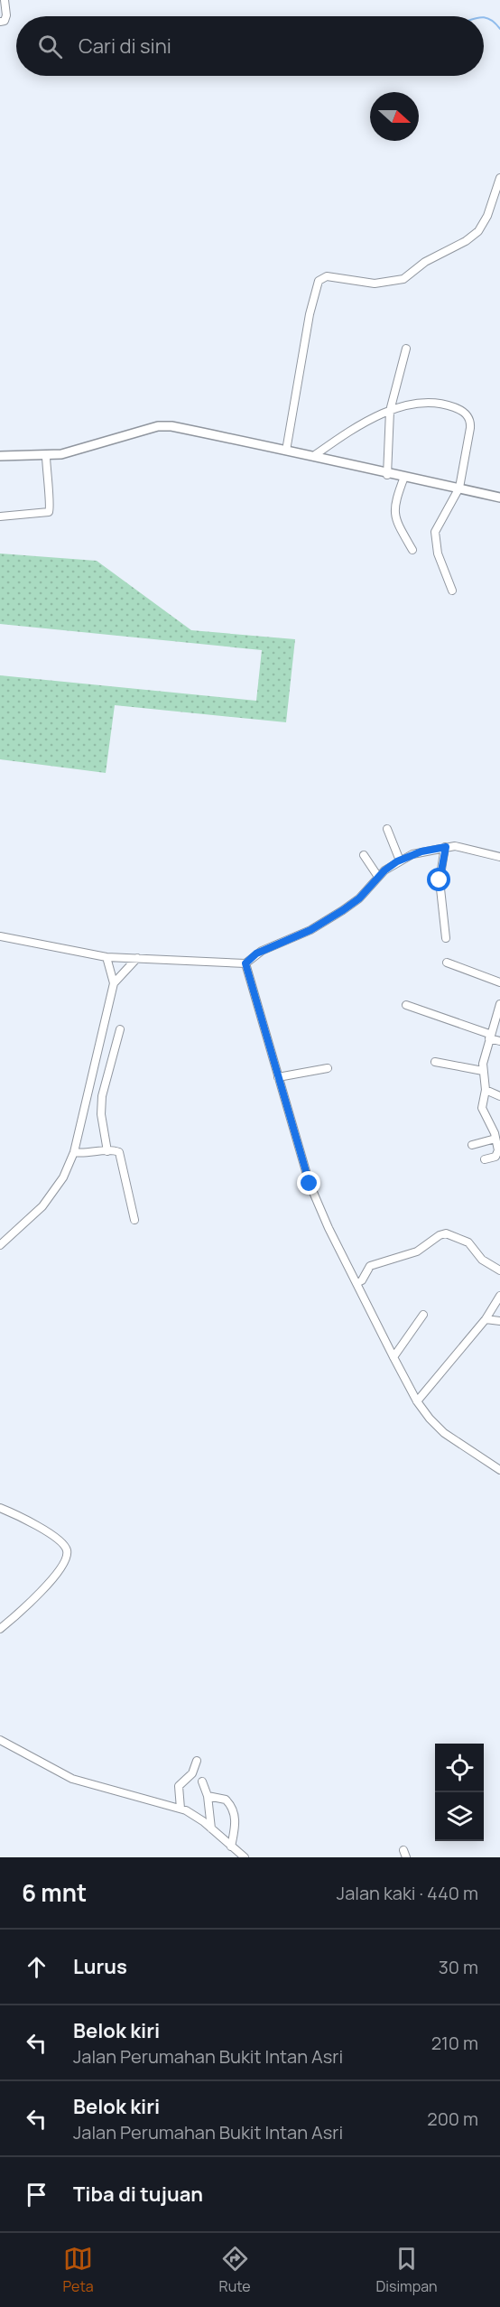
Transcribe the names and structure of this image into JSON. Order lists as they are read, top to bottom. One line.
{"north":"right","page":{"search":"Cari di sini","heading":["6 mnt","Jalan kaki · 440 m"],"list":[["Lurus","30 m"],["Belok kiri","Jalan Perumahan Bukit Intan Asri","210 m"],["Belok kiri","Jalan Perumahan Bukit Intan Asri","200 m"],"Tiba di tujuan"],"nav":["Peta","Rute","Disimpan"]}}
